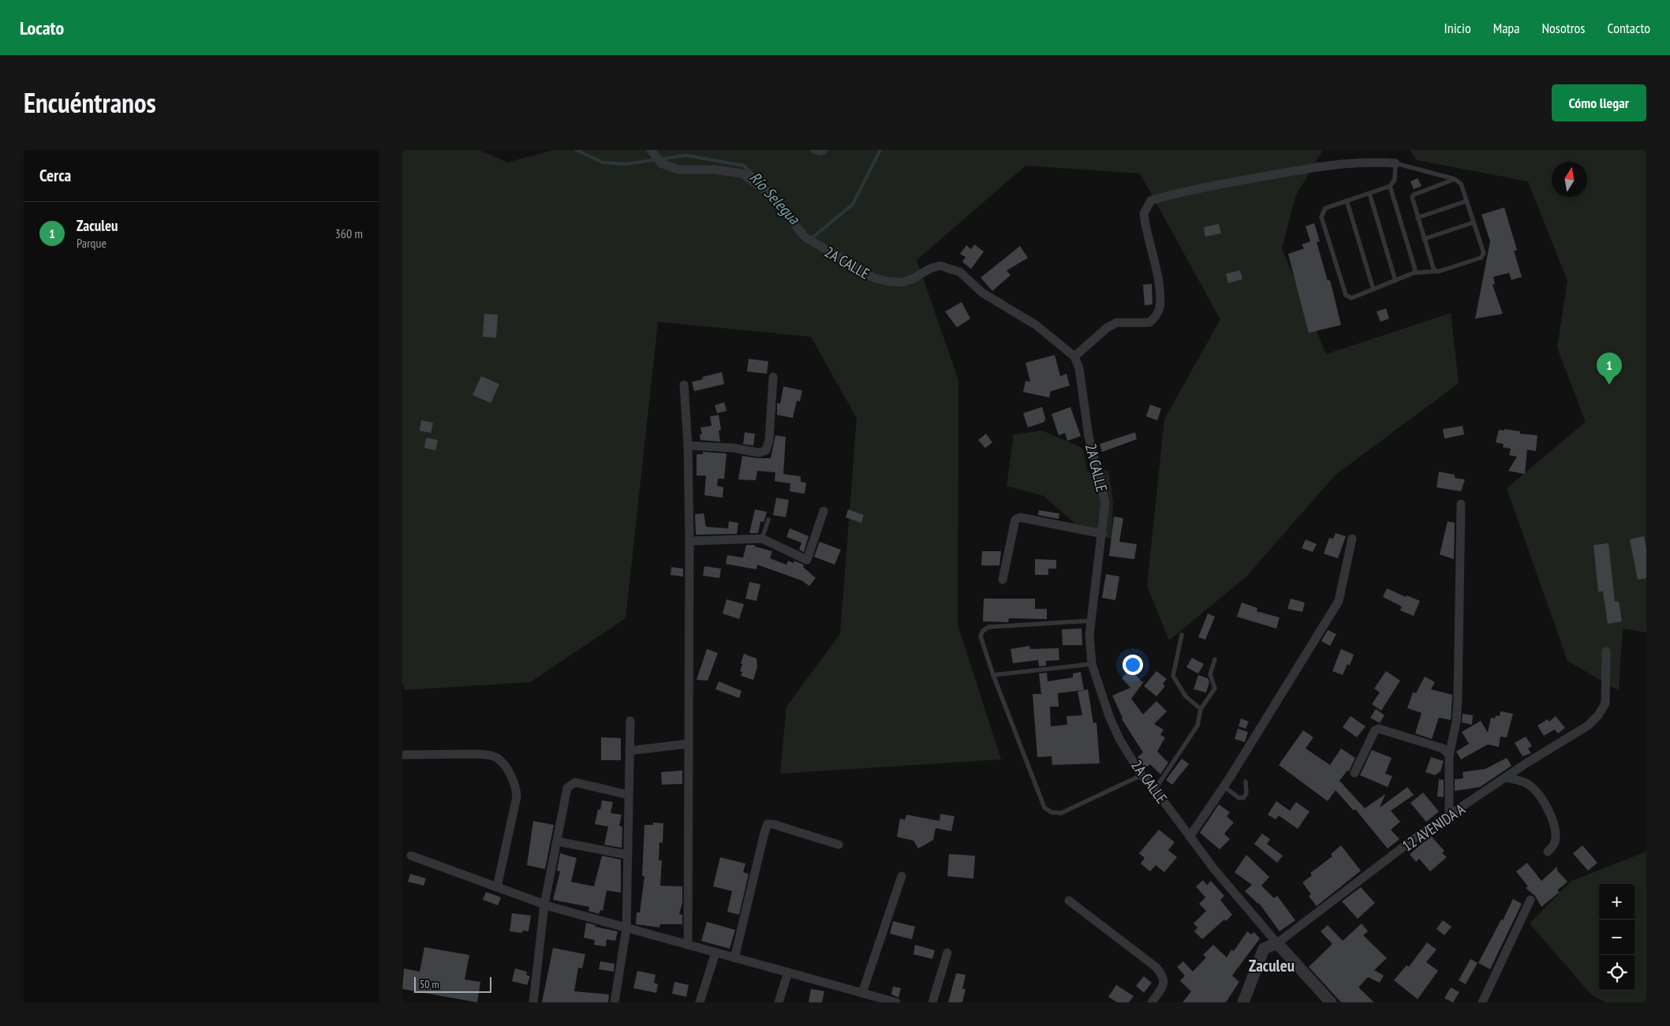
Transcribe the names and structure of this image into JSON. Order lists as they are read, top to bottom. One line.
{"streets":{"street":["2A CALLE","12 AVENIDA A"]},"crossings":[["2A CALLE","12 AVENIDA A"]],"districts":["Zaculeu"],"water":["Río Selegua"],"scale_bar":"50 m","north":"top","page":{"header":"Locato","nav":["Inicio","Mapa","Nosotros","Contacto"],"title":"Encuéntranos","buttons":"Cómo llegar","heading":"Cerca","list":[{"mark":"1","name":"Zaculeu","note":"Parque","value":"360 m"}],"pins":"1","map_buttons":["+","−"],"scale":"50 m"}}
